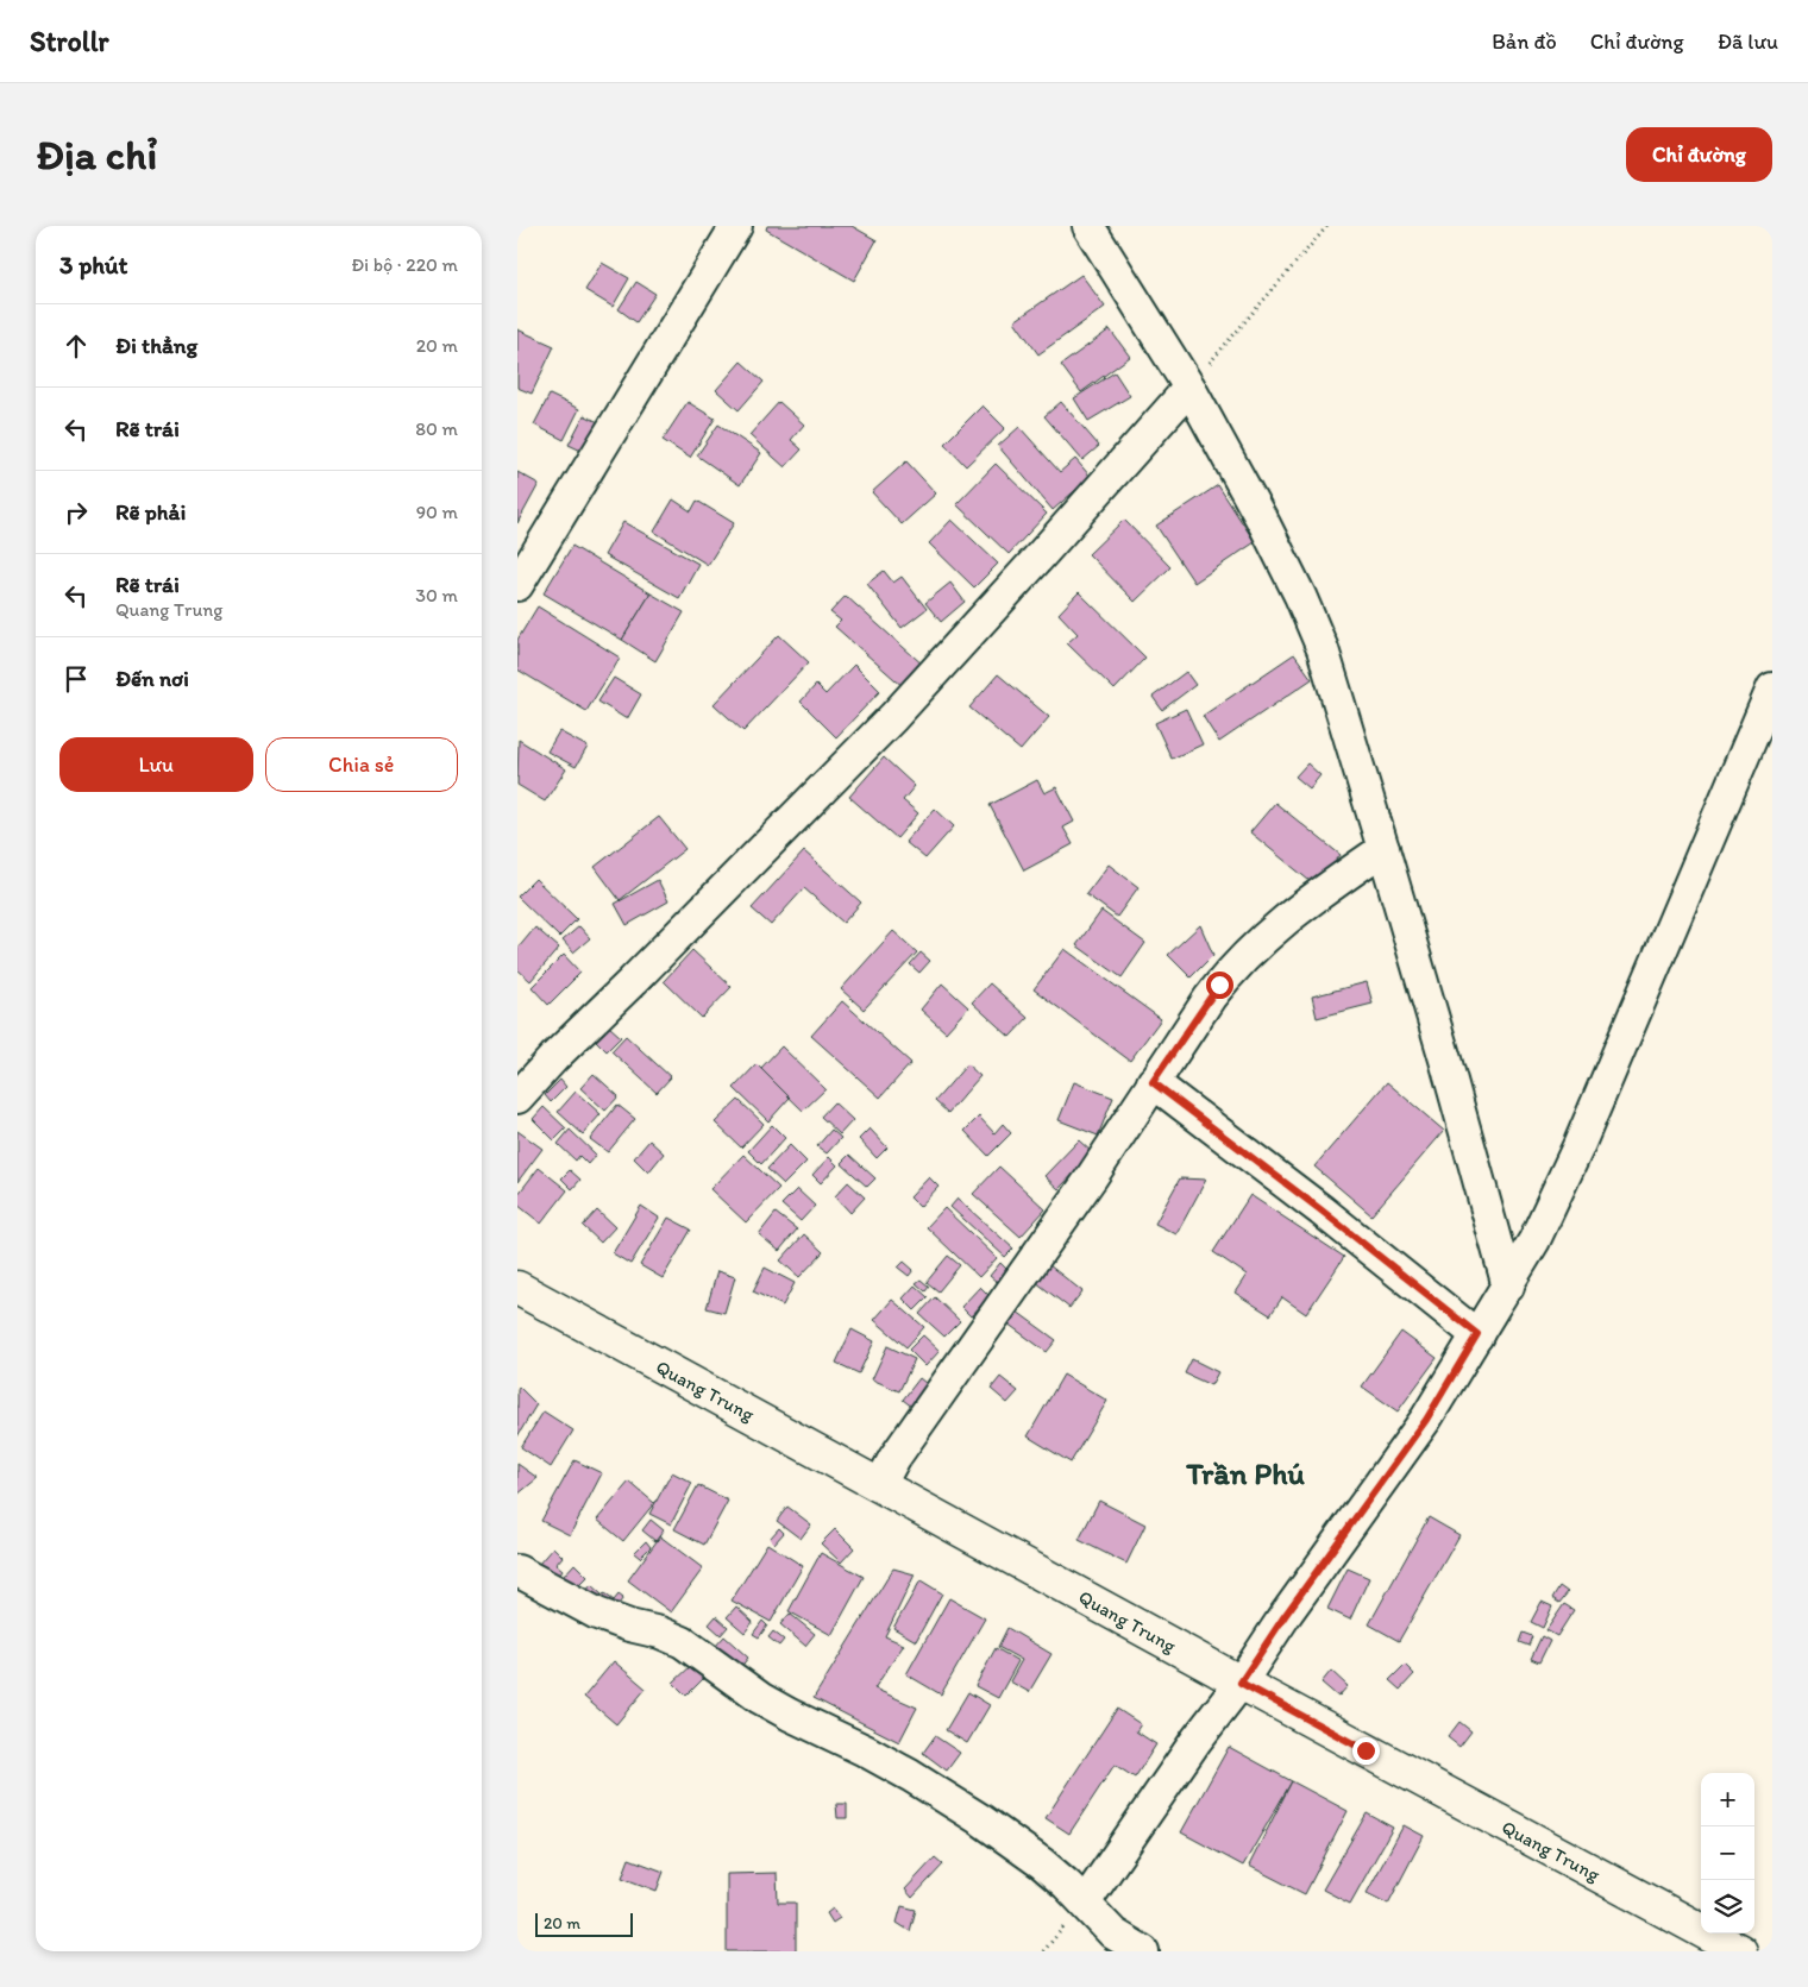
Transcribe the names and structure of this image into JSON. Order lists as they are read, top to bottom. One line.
{"streets":{"main road":["Quang Trung"]},"districts":["Trần Phú"],"scale_bar":"20 m","page":{"header":"Strollr","nav":["Bản đồ","Chỉ đường","Đã lưu"],"buttons":["Chỉ đường",["Lưu","Chia sẻ"]],"title":"Địa chỉ","heading":["3 phút","Đi bộ · 220 m"],"list":[["Đi thẳng","20 m"],["Rẽ trái","80 m"],["Rẽ phải","90 m"],["Rẽ trái","Quang Trung","30 m"],"Đến nơi"],"map_buttons":["+","−"],"scale":"20 m"}}
